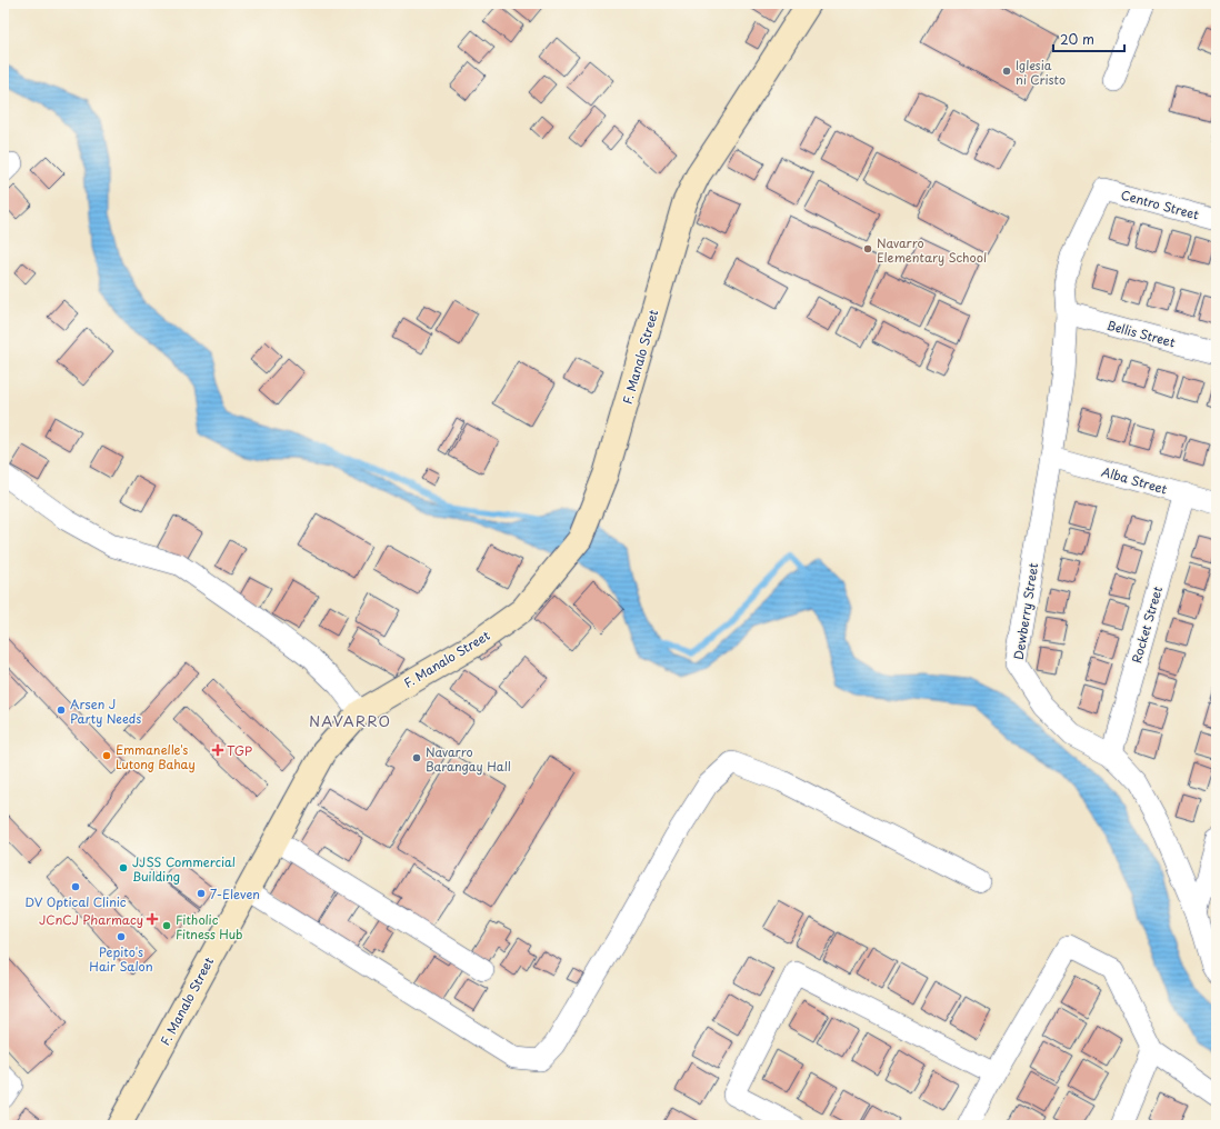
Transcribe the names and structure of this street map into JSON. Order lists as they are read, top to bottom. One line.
{"streets":{"street":["Centro Street","Bellis Street","F. Manalo Street","Alba Street","Dewberry Street","Rocket Street"]},"crossings":[["Centro Street","Dewberry Street"],["Bellis Street","Dewberry Street"],["Alba Street","Dewberry Street"],["Alba Street","Rocket Street"],["Dewberry Street","Rocket Street"]],"districts":["NAVARRO"],"places":{"other":["Iglesia ni Cristo","Navarro Elementary School","Arsen J Party Needs","Emmanelle's Lutong Bahay","Navarro Barangay Hall","JJSS Commercial Building","DV Optical Clinic","7-Eleven","Fitholic Fitness Hub","Pepito's Hair Salon"],"health":["TGP","JCnCJ Pharmacy"]},"scale_bar":"20 m"}
